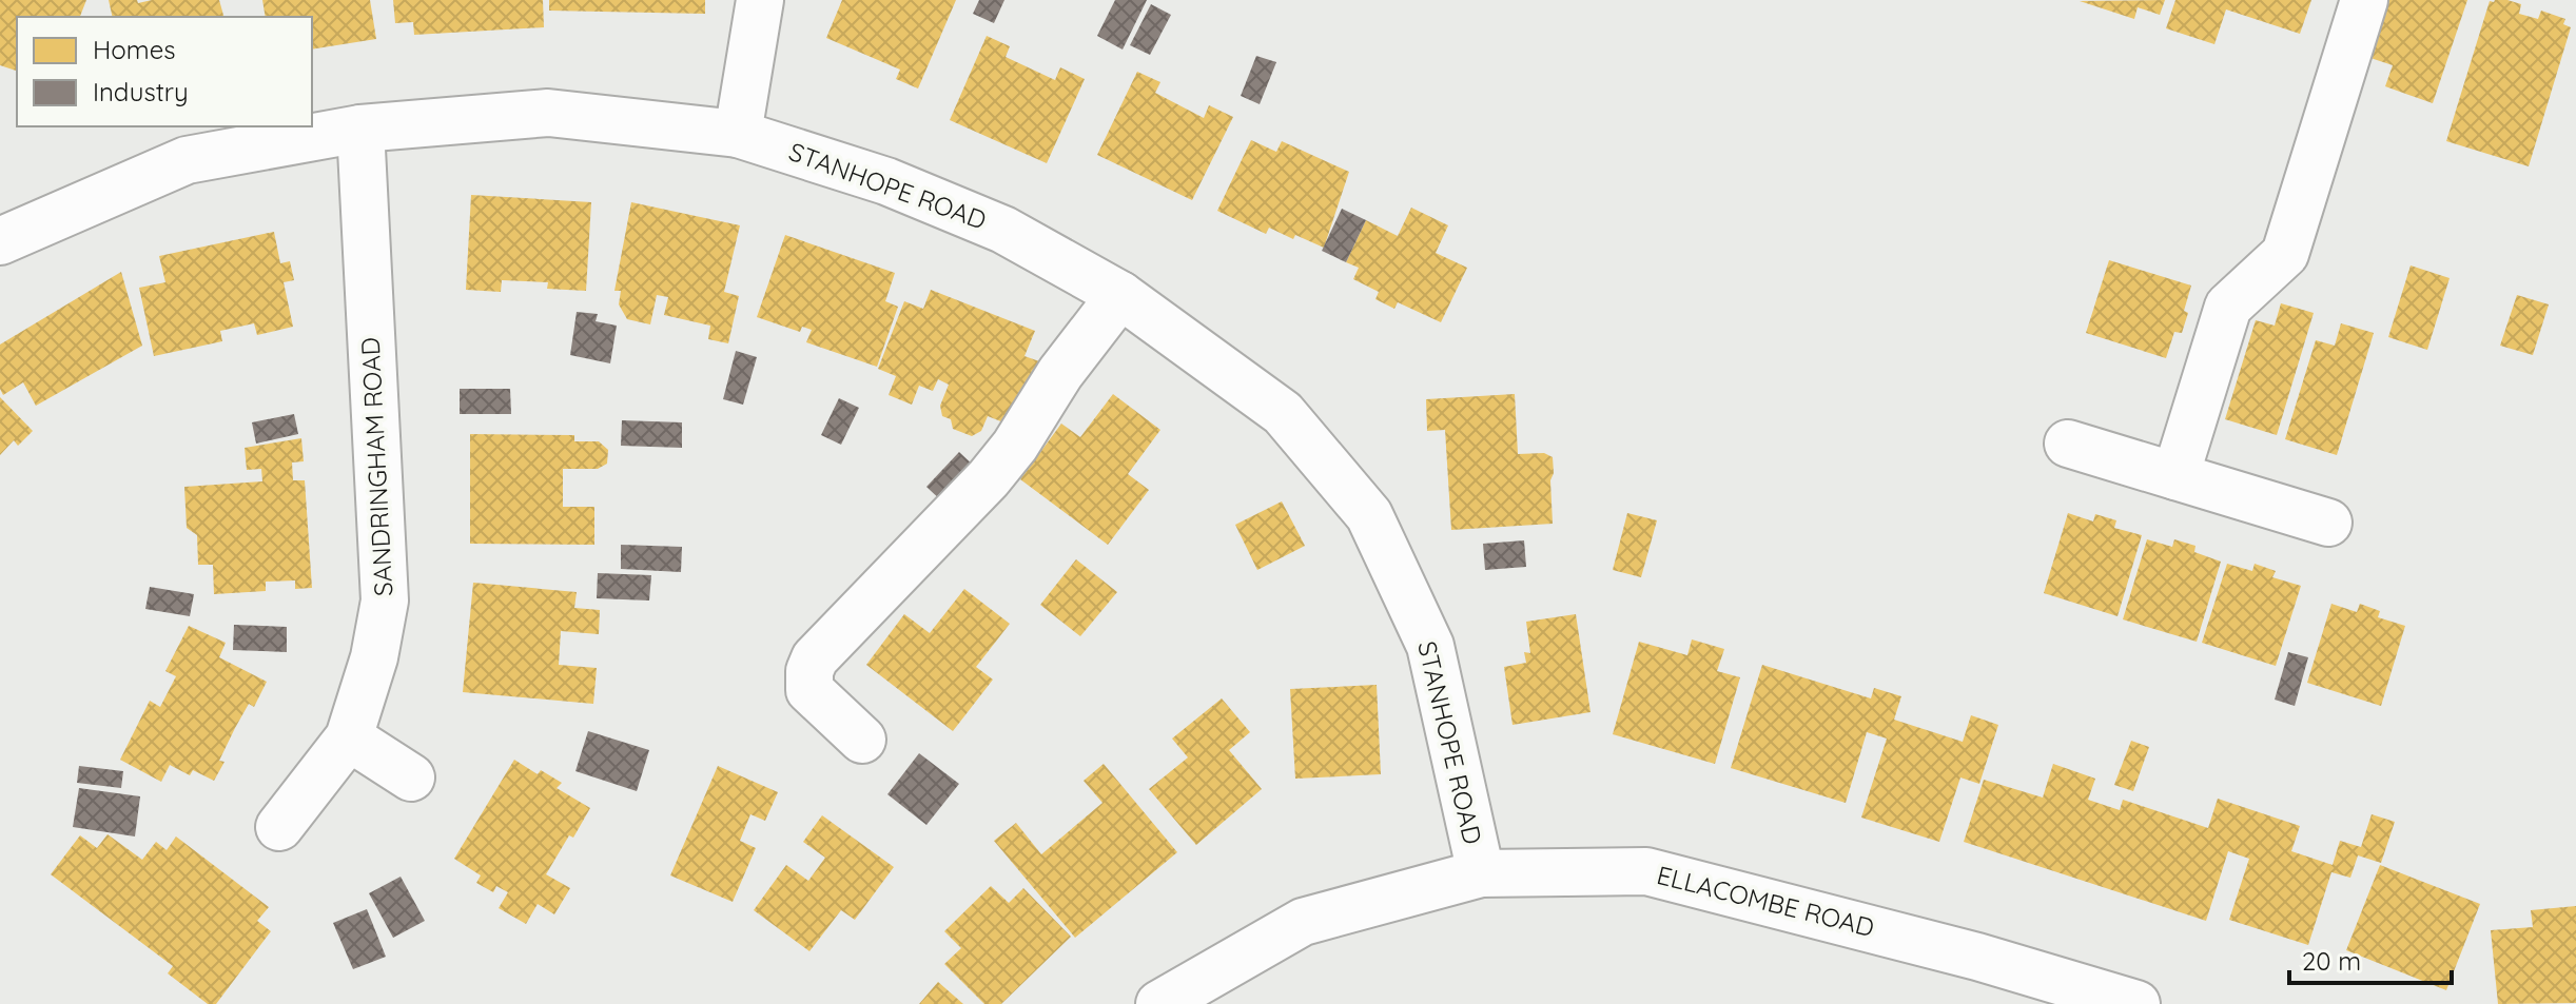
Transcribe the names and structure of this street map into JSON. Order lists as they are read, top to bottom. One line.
{"streets":{"street":["STANHOPE ROAD","SANDRINGHAM ROAD","ELLACOMBE ROAD"]},"crossings":[["STANHOPE ROAD","SANDRINGHAM ROAD"],["STANHOPE ROAD","ELLACOMBE ROAD"]],"legend":["Homes","Industry"],"scale_bar":"20 m"}
